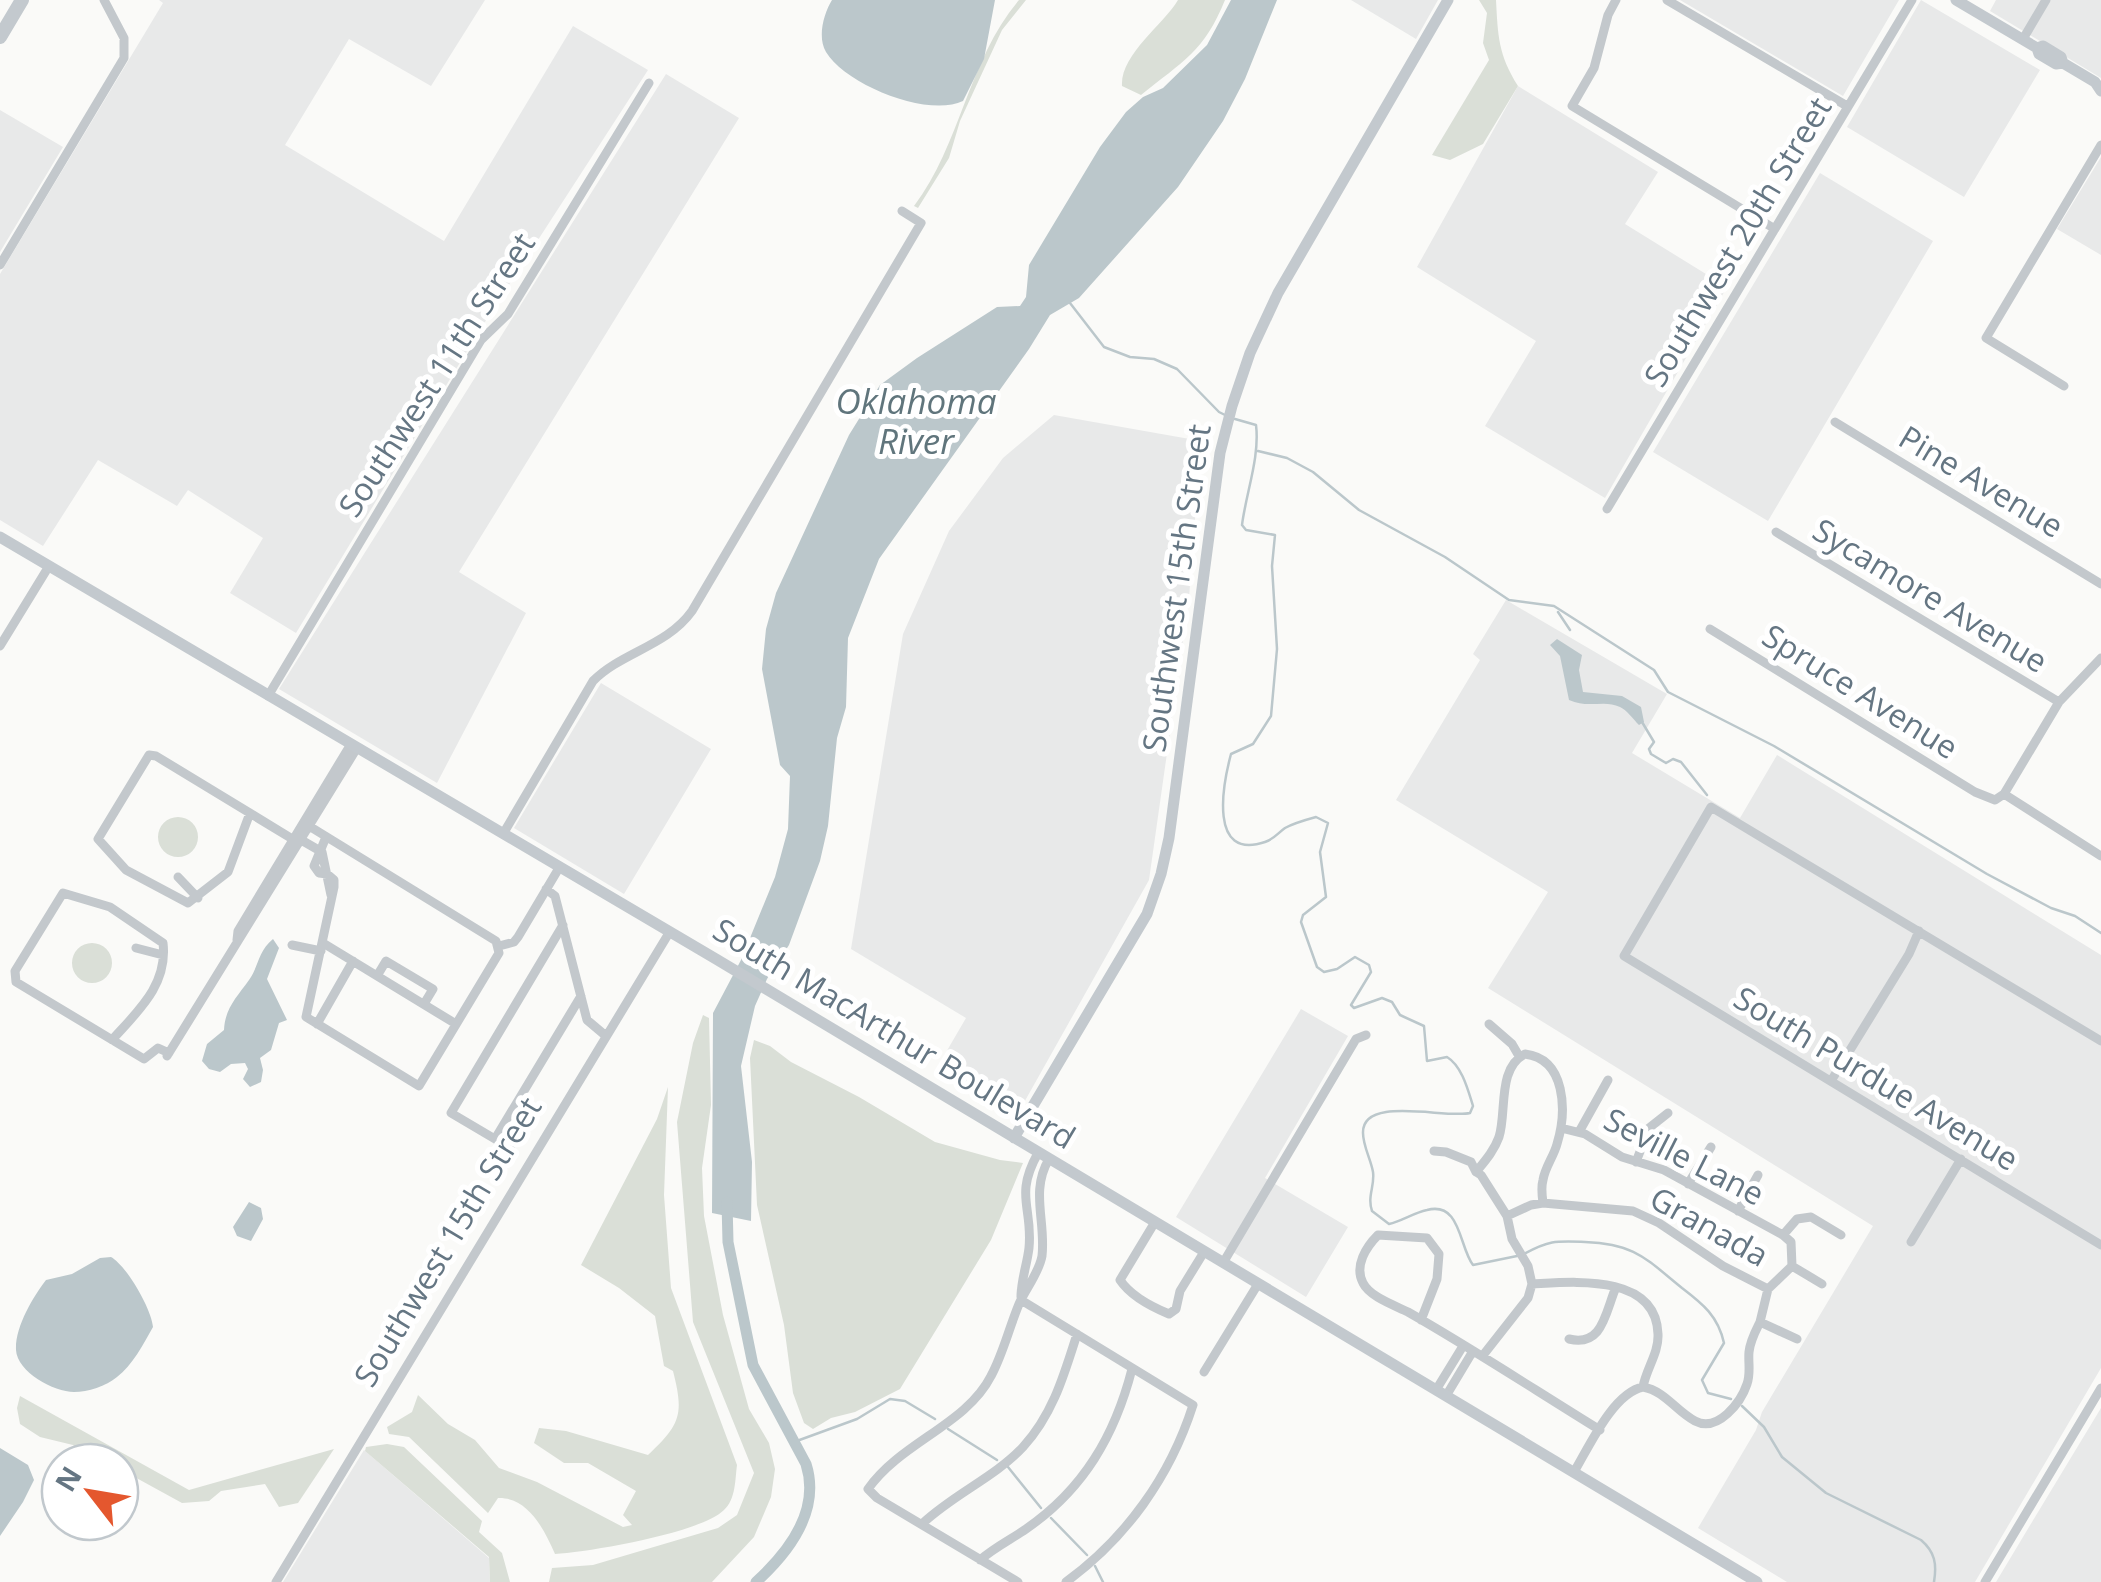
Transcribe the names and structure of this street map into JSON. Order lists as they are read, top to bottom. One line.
{"streets":{"main road":["Southwest 15th Street","South MacArthur Boulevard"],"street":["Southwest 20th Street","Southwest 11th Street","Pine Avenue","Sycamore Avenue","Spruce Avenue","South Purdue Avenue","Seville Lane","Granada"]},"crossings":[["Southwest 11th Street","South MacArthur Boulevard"],["Southwest 15th Street","South MacArthur Boulevard"],["Seville Lane","Granada"]],"water":["Oklahoma River"],"north":"top left"}
